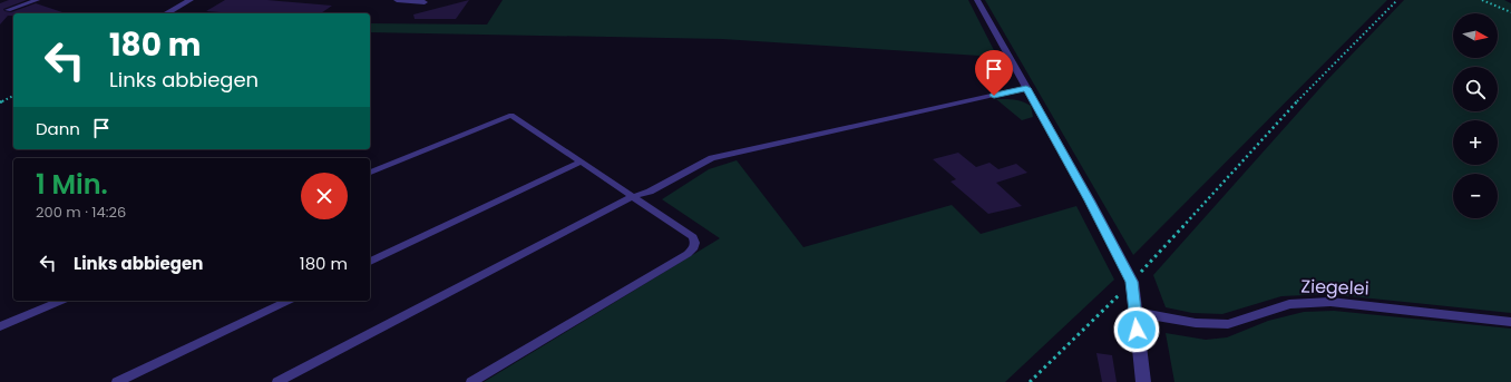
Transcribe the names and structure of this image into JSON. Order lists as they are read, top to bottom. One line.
{"streets":{"street":["Ziegelei"]},"north":"right","page":{"map_buttons":["+","−"],"turn":["180 m","Links abbiegen"],"then":"Dann","heading":["1 Min.","200 m · 14:26"],"list":[{"name":"Links abbiegen","value":"180 m"}]}}
